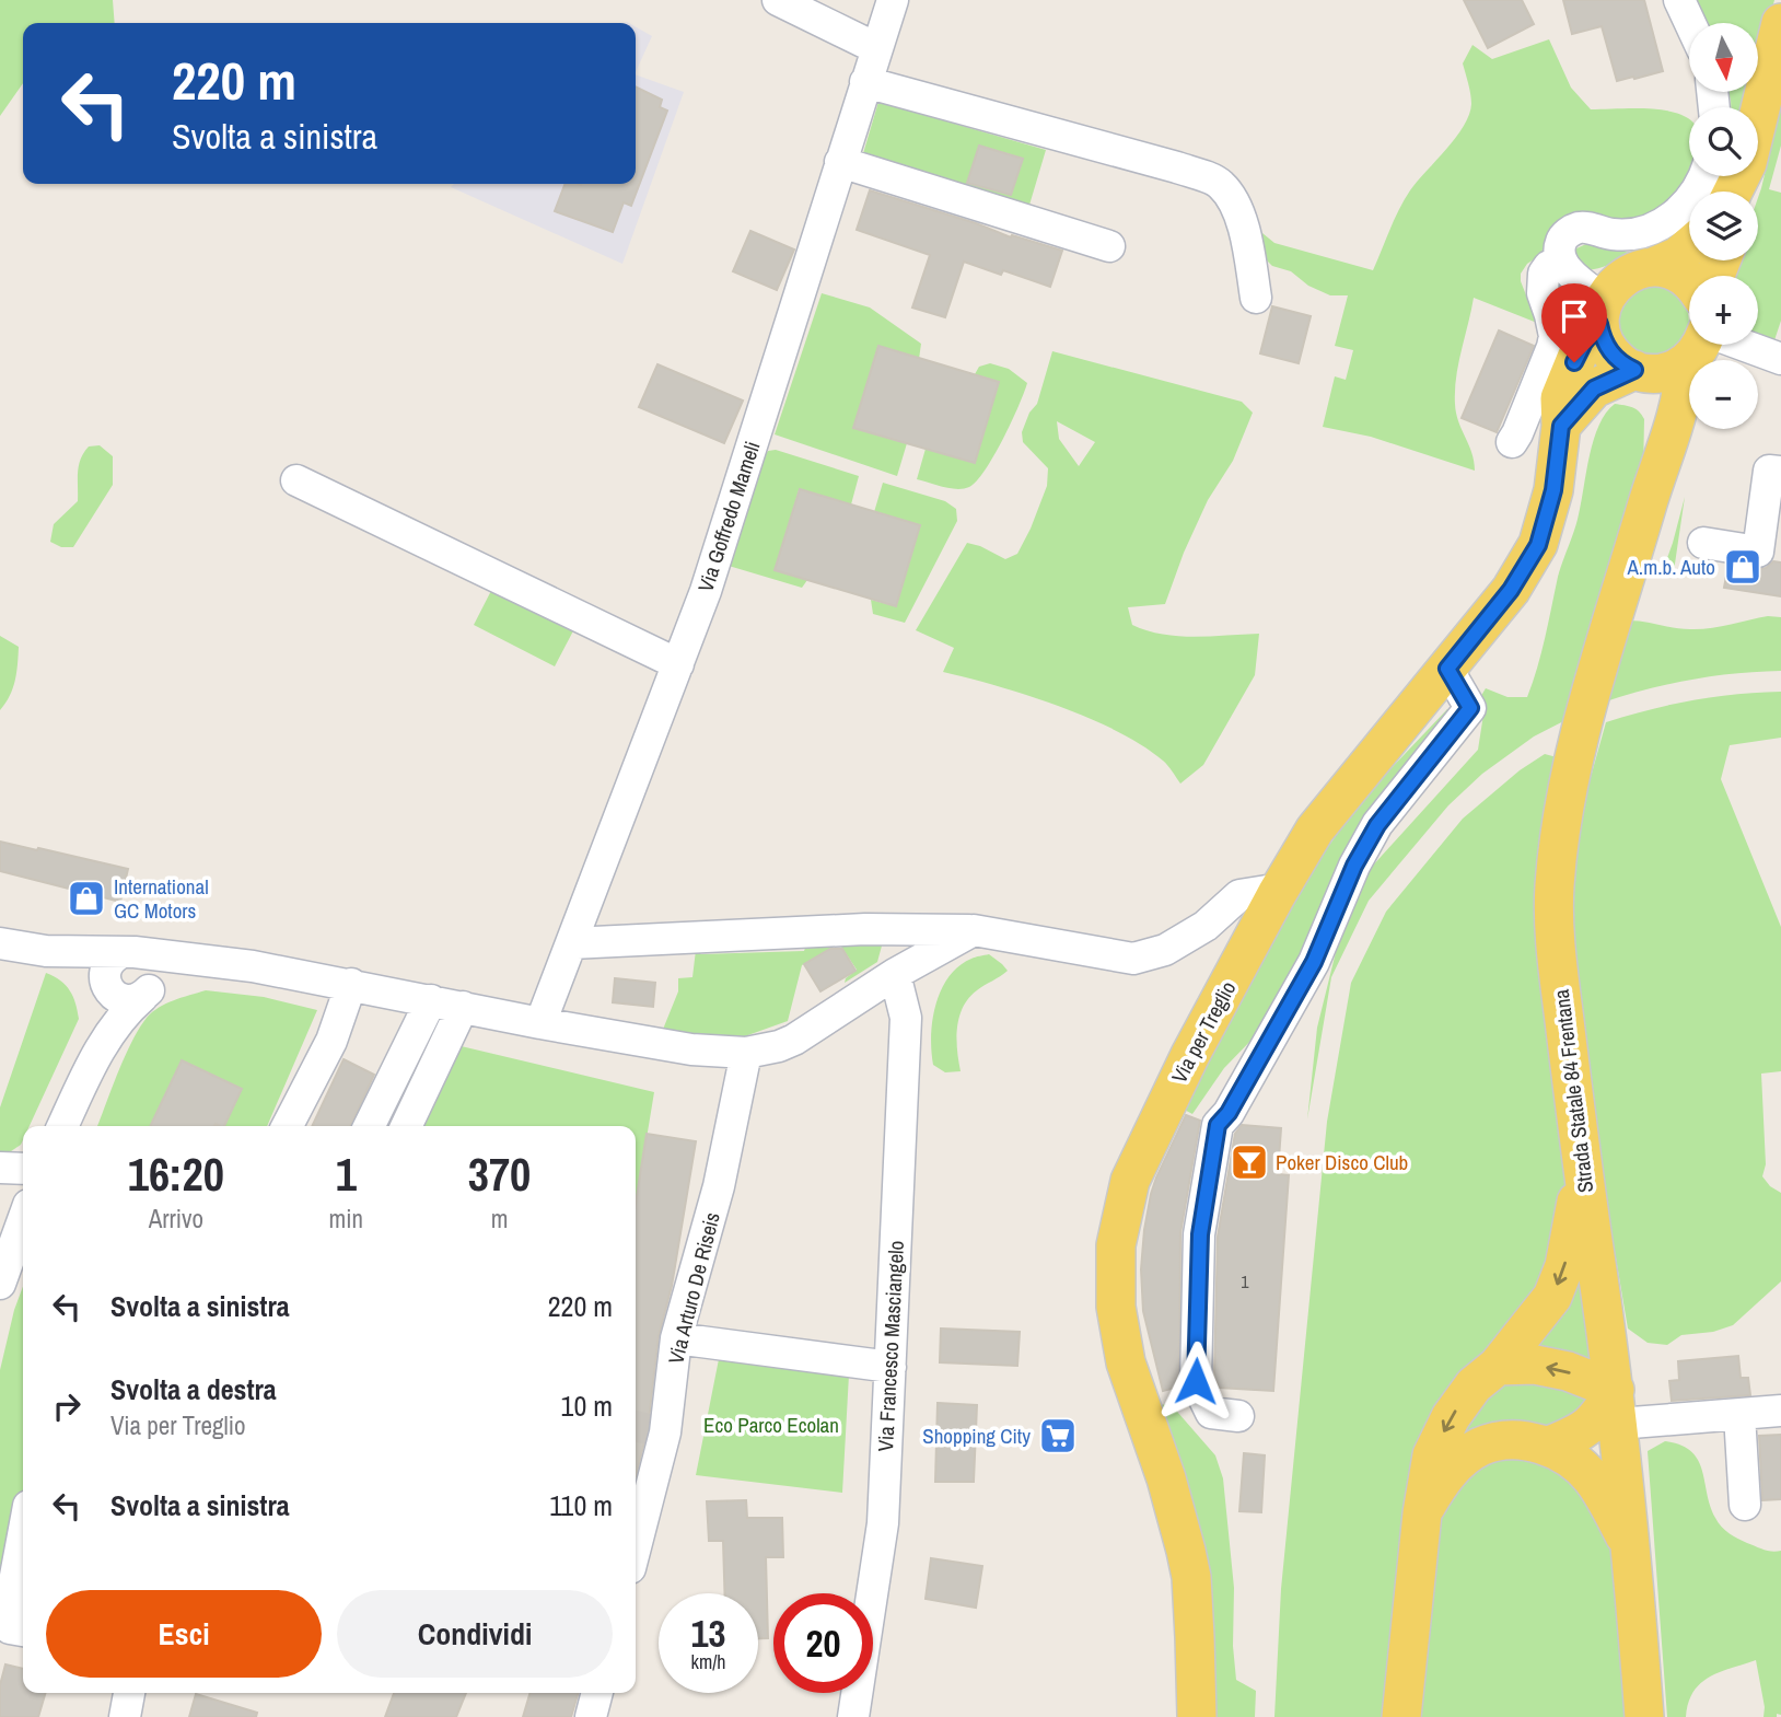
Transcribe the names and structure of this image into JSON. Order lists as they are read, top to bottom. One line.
{"streets":{"main road":["Via per Treglio","Strada Statale 84 Frentana"],"street":["Via Goffredo Mameli","Via Arturo De Riseis","Via Francesco Masciangelo"]},"parks":["Eco Parco Ecolan"],"places":{"shop":["A.m.b. Auto","International GC Motors"],"bar":["Poker Disco Club"],"supermarket":["Shopping City"]},"house_numbers":["1"],"north":"bottom","page":{"map_buttons":["+","−"],"turn":["220 m","Svolta a sinistra"],"eta":["16:20","Arrivo","1","min","370","m"],"list":[{"name":"Svolta a sinistra","value":"220 m"},{"name":"Svolta a destra","note":"Via per Treglio","value":"10 m"},{"name":"Svolta a sinistra","value":"110 m"}],"buttons":["Esci","Condividi"],"speed":"13 km/h","limit":"20"}}
